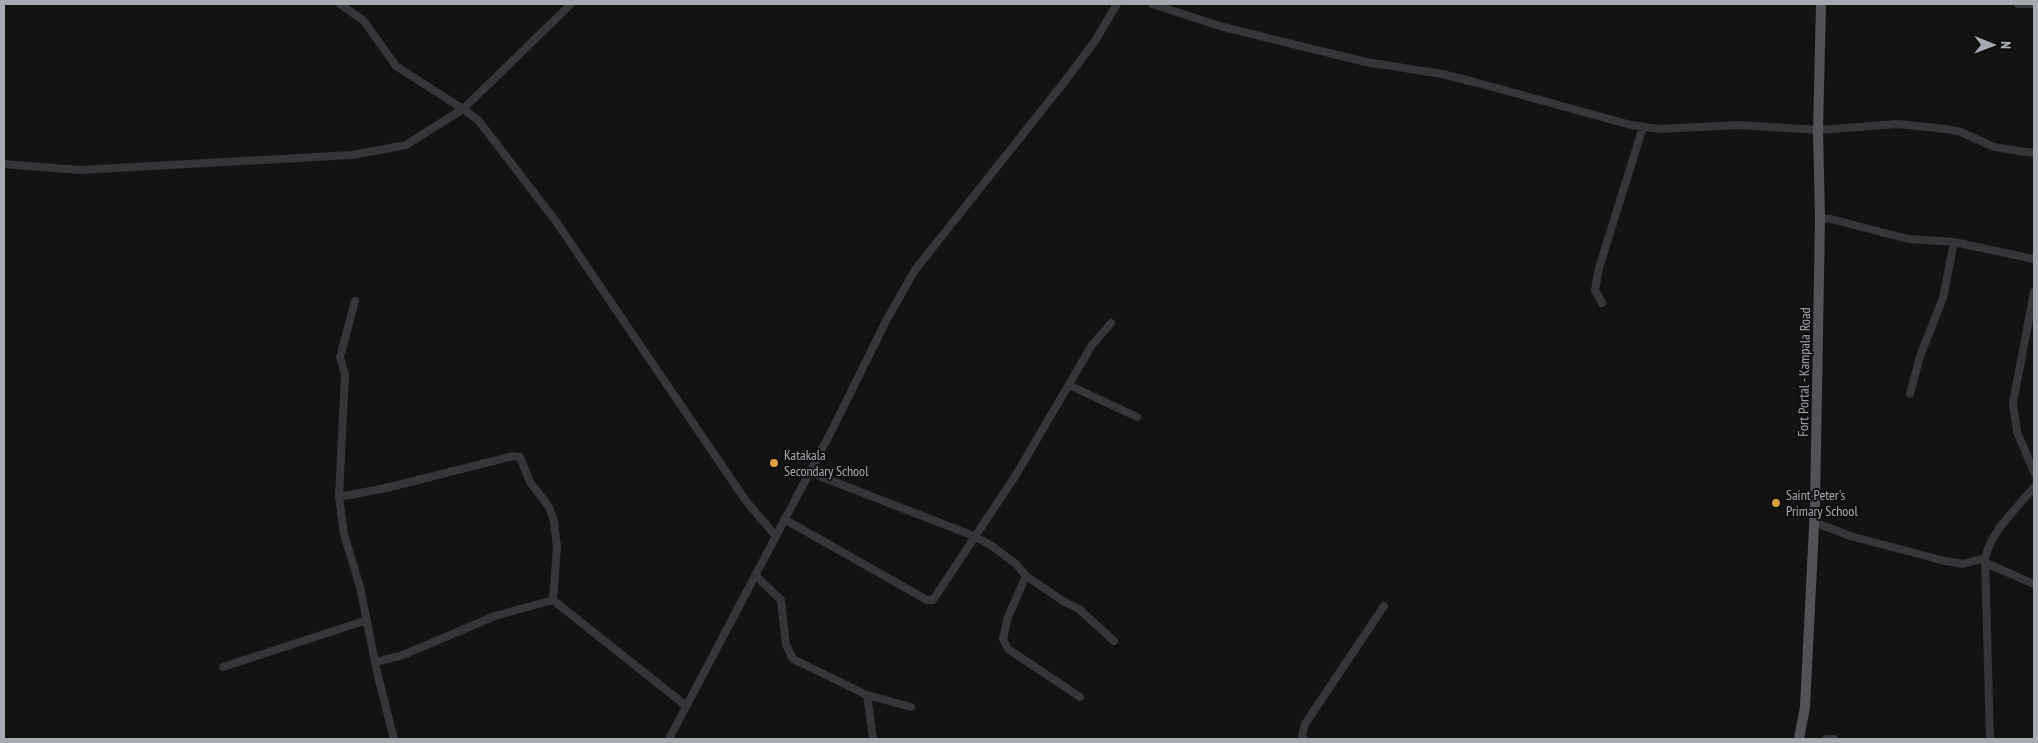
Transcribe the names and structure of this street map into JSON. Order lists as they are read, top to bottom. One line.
{"streets":{"main road":["Fort Portal - Kampala Road"]},"places":["Katakala Secondary School","Saint Peter's Primary School"],"north":"right"}
